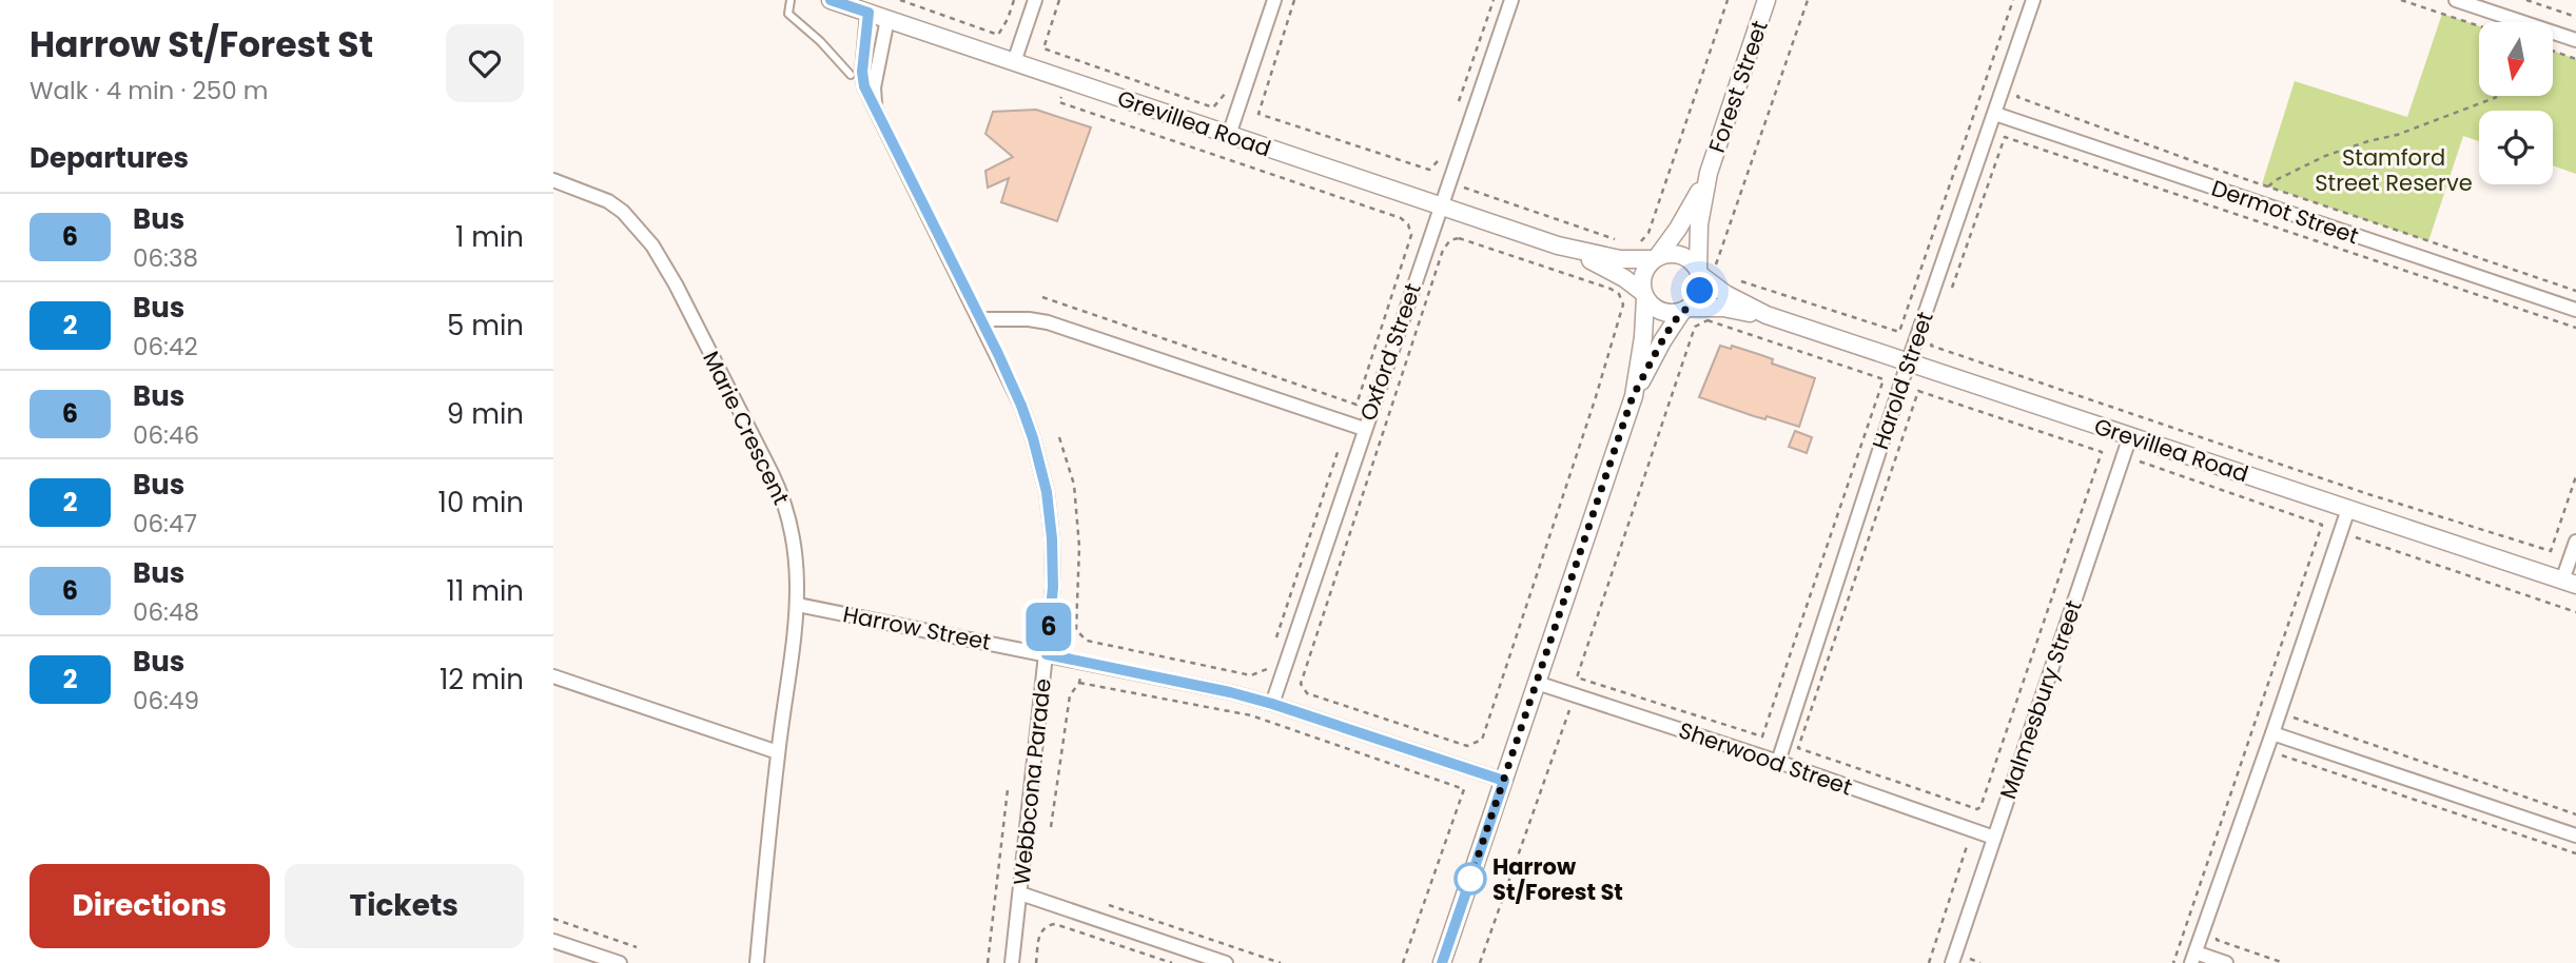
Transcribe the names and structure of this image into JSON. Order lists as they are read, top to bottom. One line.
{"streets":{"street":["Forest Street","Grevillea Road","Dermot Street","Oxford Street","Harold Street","Marie Crescent","Harrow Street","Malmesbury Street","Sherwood Street","Webbcona Parade"]},"crossings":[["Forest Street","Grevillea Road"],["Grevillea Road","Oxford Street"],["Grevillea Road","Harold Street"],["Grevillea Road","Malmesbury Street"],["Grevillea Road","Webbcona Parade"],["Dermot Street","Harold Street"],["Oxford Street","Harrow Street"],["Harold Street","Sherwood Street"],["Marie Crescent","Harrow Street"],["Harrow Street","Webbcona Parade"],["Malmesbury Street","Sherwood Street"]],"parks":["Stamford Street Reserve"],"places":["Harrow St/Forest St"],"lines":["bus line 6"],"north":"bottom","page":{"heading":[["Harrow St/Forest St","Walk · 4 min · 250 m"],"Departures"],"on_map":"6","list":[{"mark":"6","name":"Bus","note":"06:38","value":"1 min"},{"mark":"2","name":"Bus","note":"06:42","value":"5 min"},{"mark":"6","name":"Bus","note":"06:46","value":"9 min"},{"mark":"2","name":"Bus","note":"06:47","value":"10 min"},{"mark":"6","name":"Bus","note":"06:48","value":"11 min"},{"mark":"2","name":"Bus","note":"06:49","value":"12 min"}],"buttons":["Directions","Tickets"]}}
